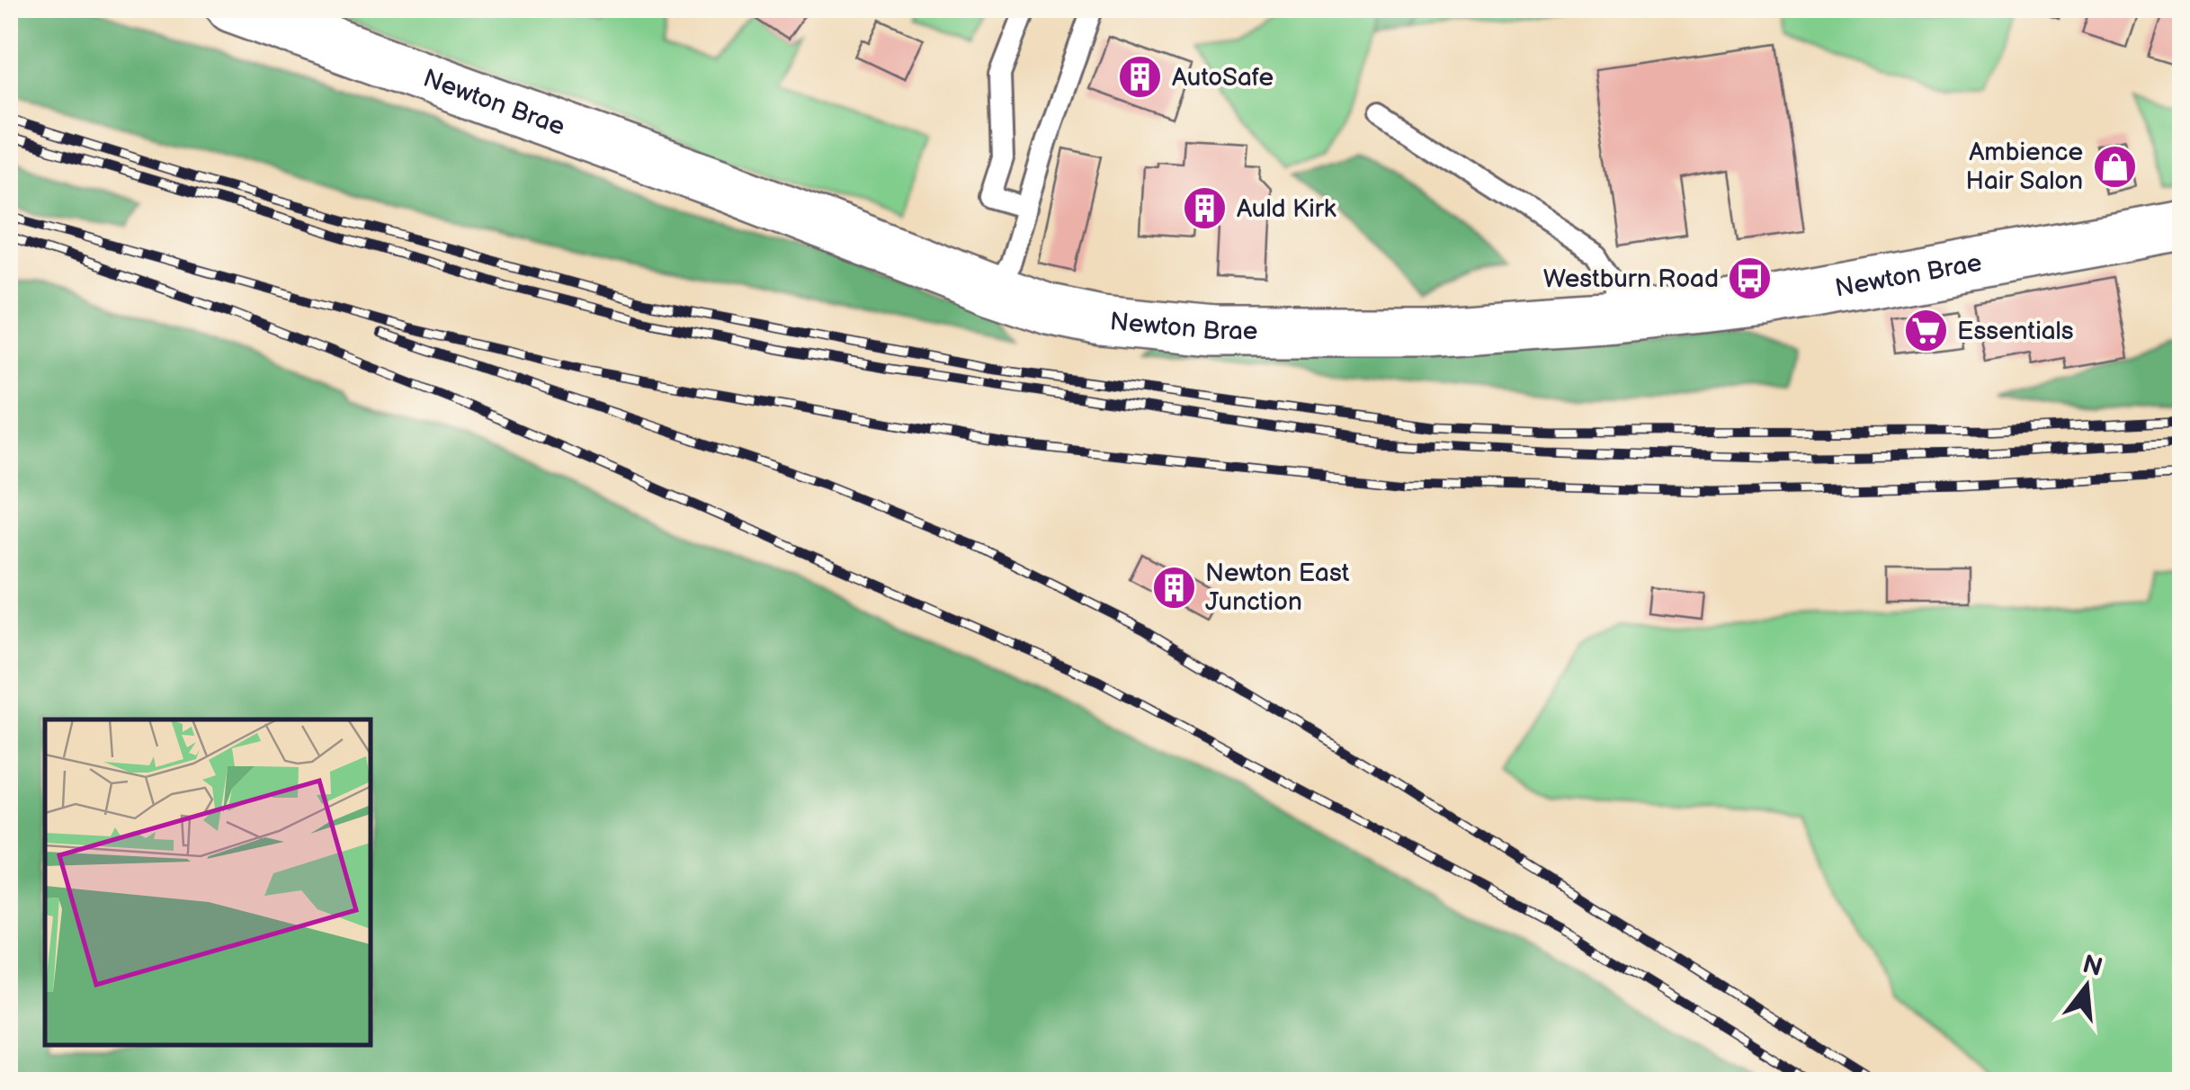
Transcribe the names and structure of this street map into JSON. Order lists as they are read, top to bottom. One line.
{"streets":{"street":["Newton Brae"]},"places":{"building":["AutoSafe","Auld Kirk","Newton East Junction"],"shop":["Ambience Hair Salon"],"bus stop":["Westburn Road"],"supermarket":["Essentials"]},"north":"top"}
